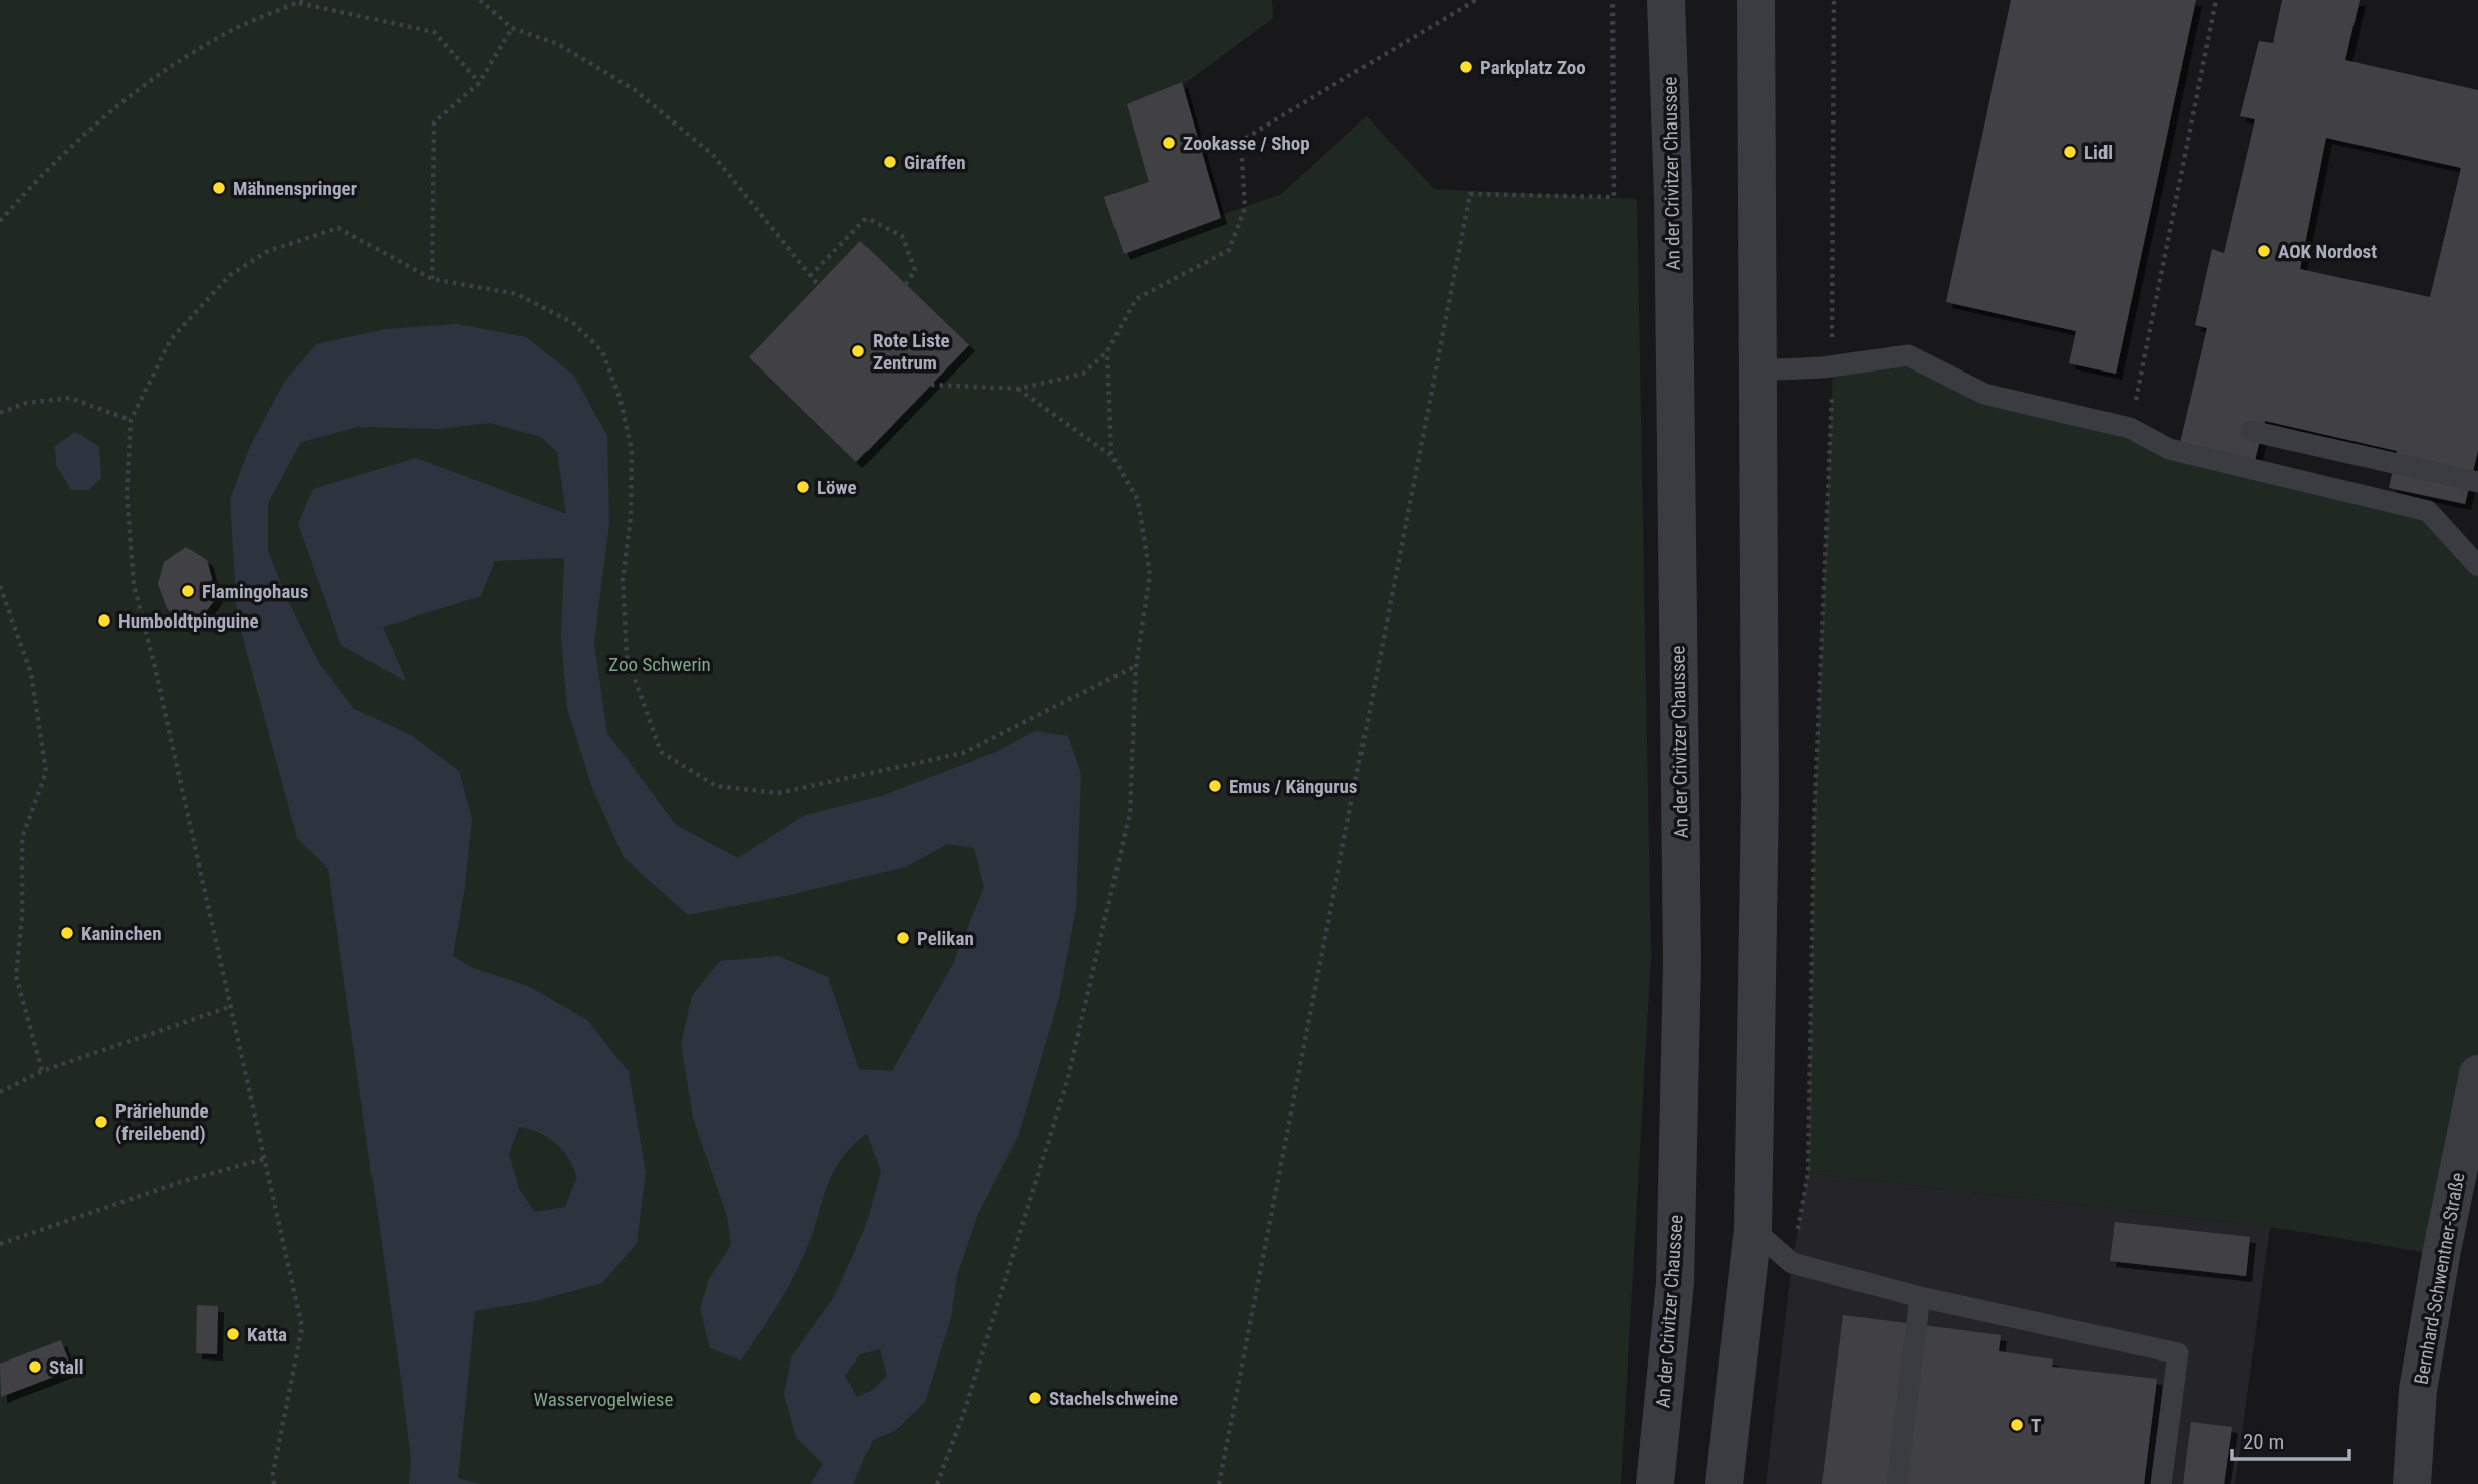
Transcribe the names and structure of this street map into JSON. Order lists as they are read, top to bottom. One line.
{"streets":{"street":["An der Crivitzer Chaussee","Bernhard-Schwentner-Straße"]},"parks":["Zoo Schwerin","Wasservogelwiese"],"places":["Parkplatz Zoo","Zookasse / Shop","Lidl","Giraffen","Mähnenspringer","AOK Nordost","Rote Liste Zentrum","Löwe","Flamingohaus","Humboldtpinguine","Emus / Kängurus","Kaninchen","Pelikan","Präriehunde (freilebend)","Katta","Stall","Stachelschweine","T"],"scale_bar":"20 m"}
